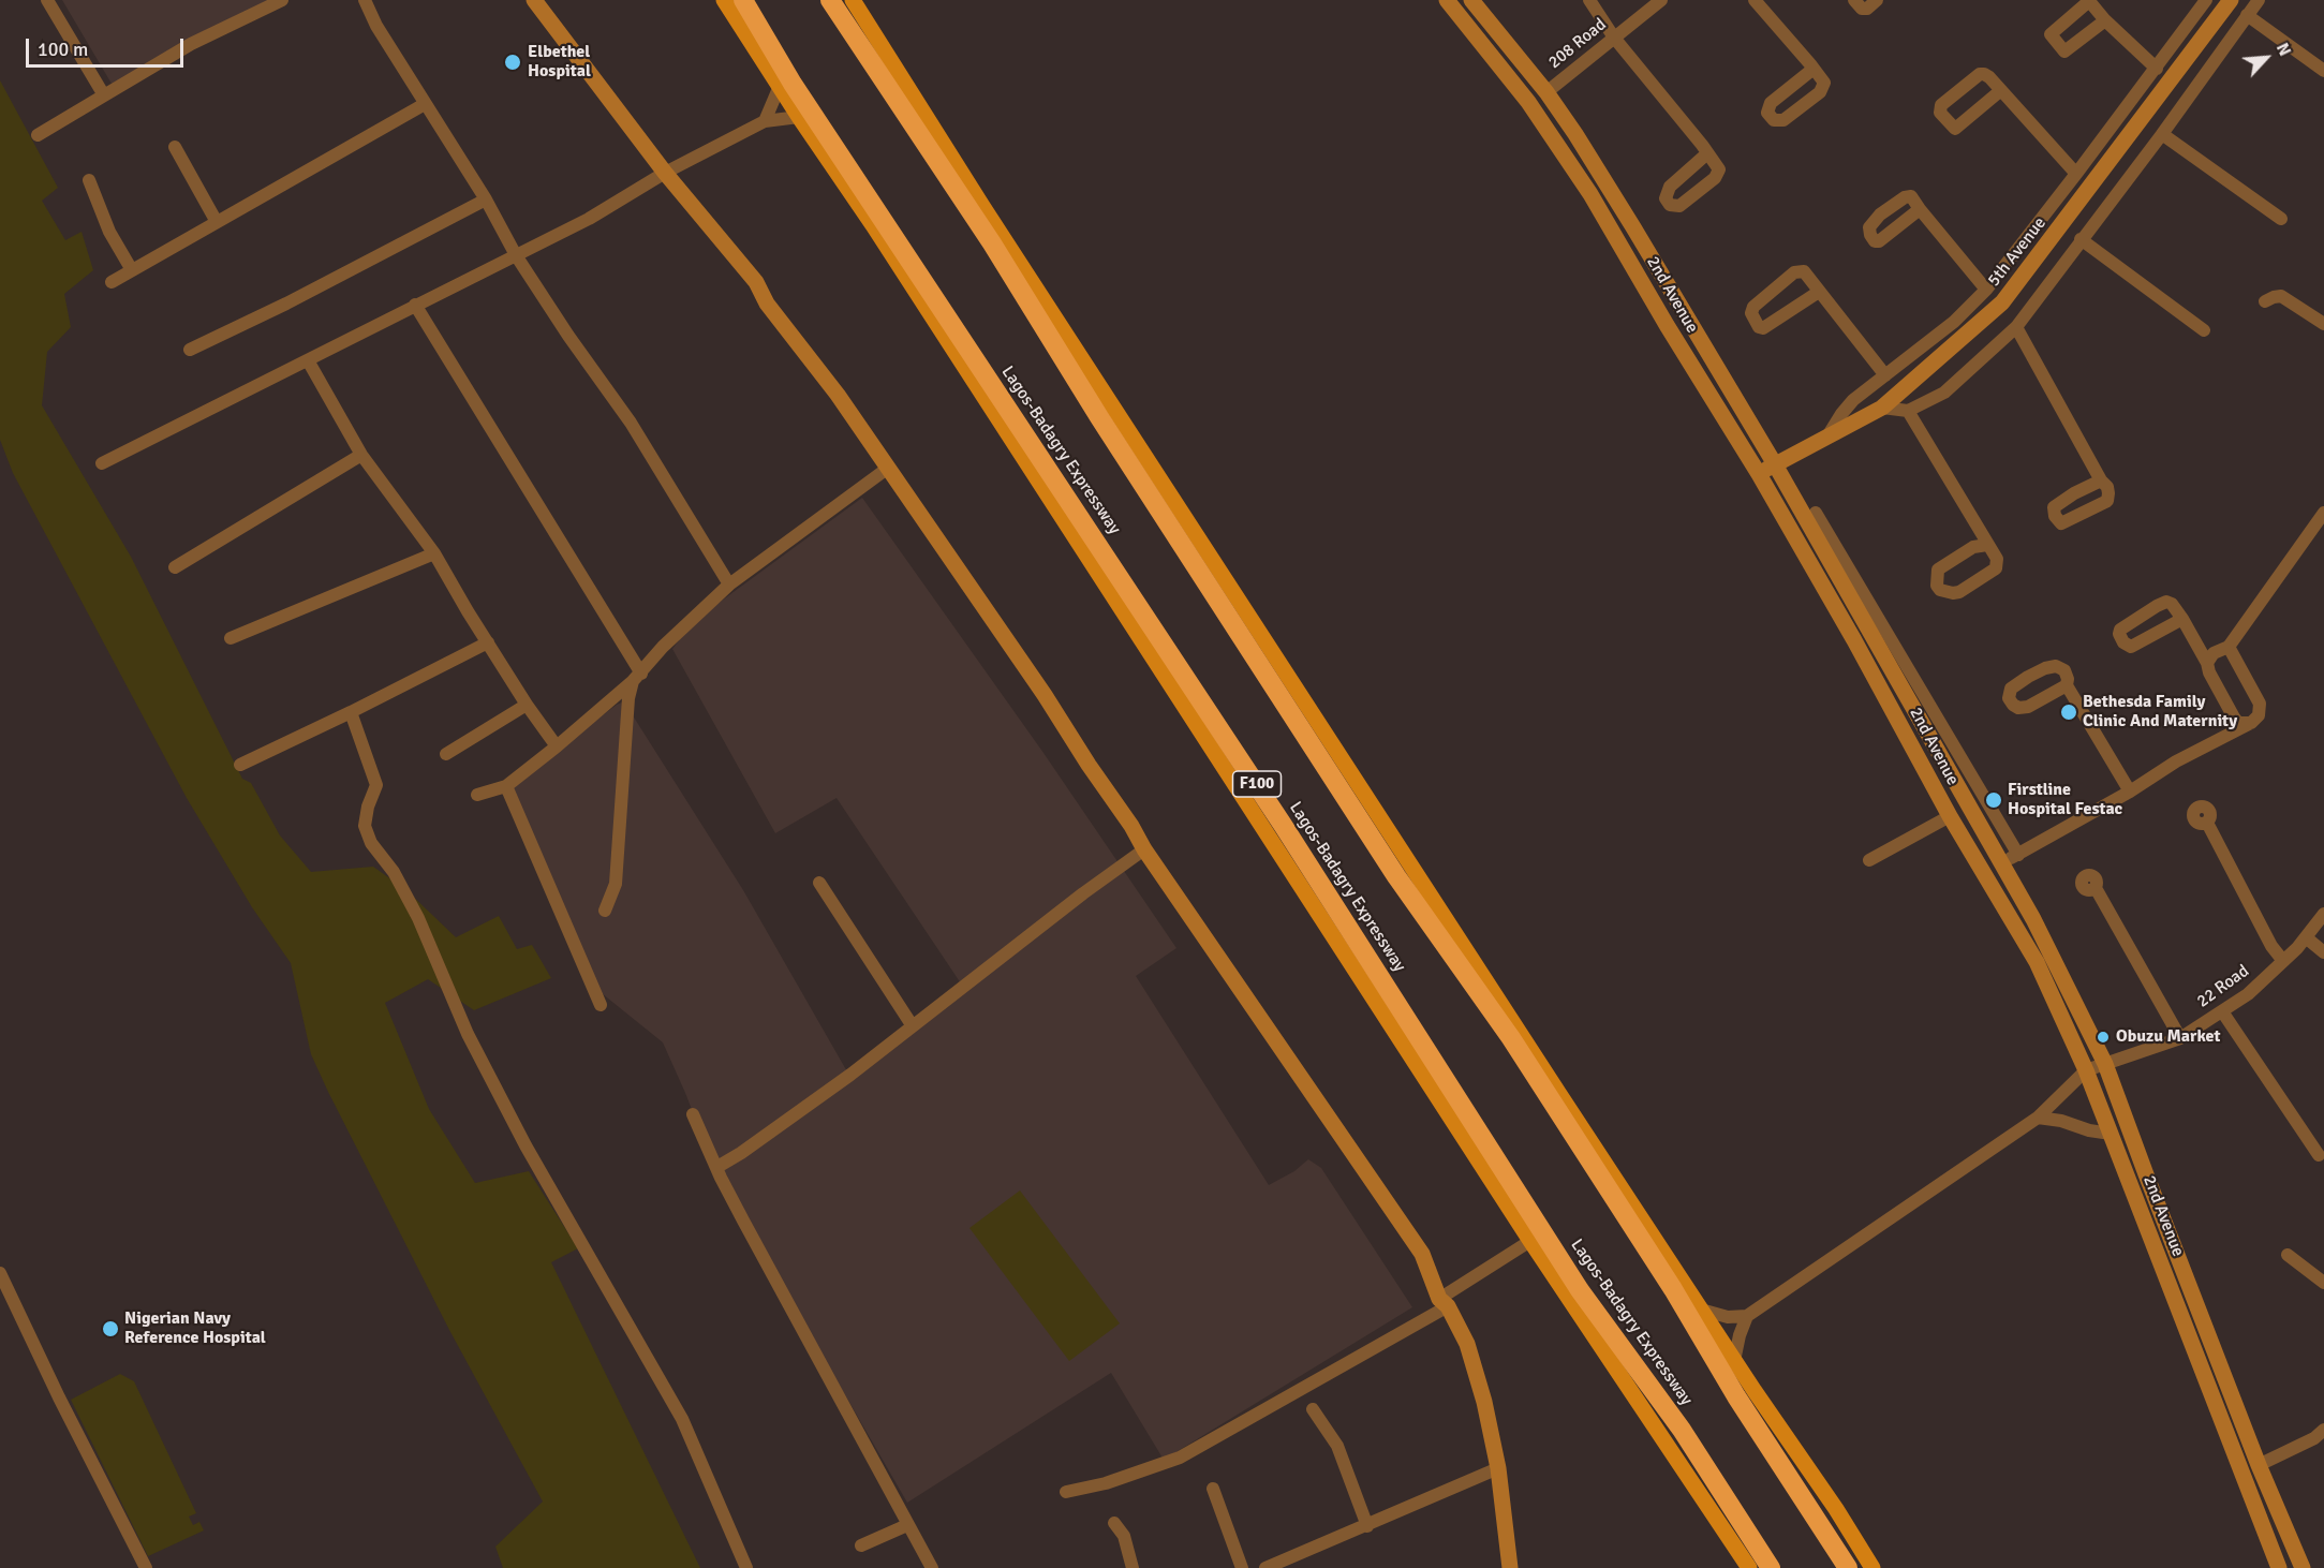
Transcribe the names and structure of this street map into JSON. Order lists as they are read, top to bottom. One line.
{"streets":{"highway":["Lagos-Badagry Expressway","F100"],"street":["208 Road","5th Avenue","2nd Avenue","22 Road"]},"crossings":[["208 Road","2nd Avenue"],["5th Avenue","2nd Avenue"],["2nd Avenue","22 Road"]],"places":["Elbethel Hospital","Bethesda Family Clinic And Maternity","Firstline Hospital Festac","Obuzu Market","Nigerian Navy Reference Hospital"],"scale_bar":"100 m","north":"top right"}
